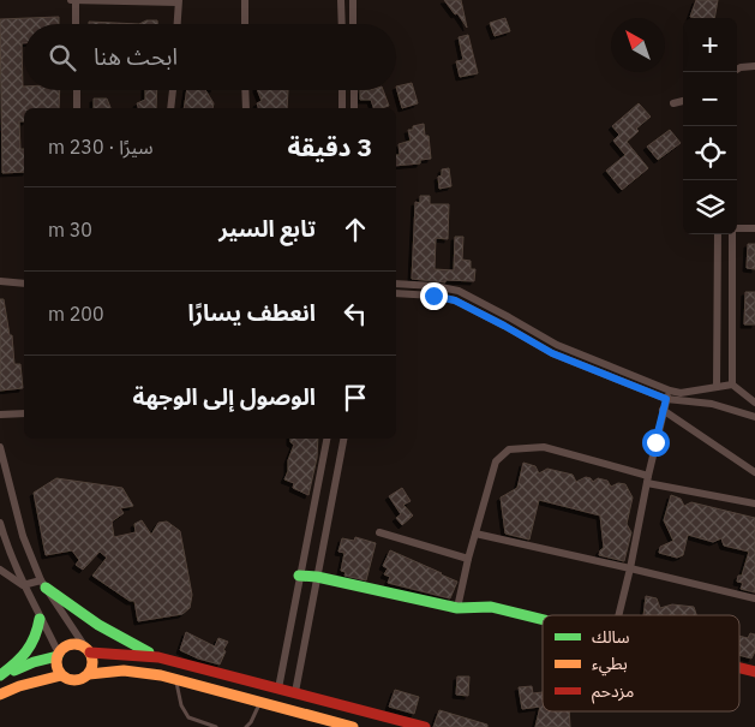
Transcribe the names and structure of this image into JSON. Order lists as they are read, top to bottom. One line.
{"legend":["سالك","بطيء","مزدحم"],"north":"top left","page":{"map_buttons":["+","−"],"search":"ابحث هنا","heading":["3 دقيقة","سيرًا · 230 m"],"list":[["تابع السير","30 m"],["انعطف يسارًا","200 m"],"الوصول إلى الوجهة"]}}
